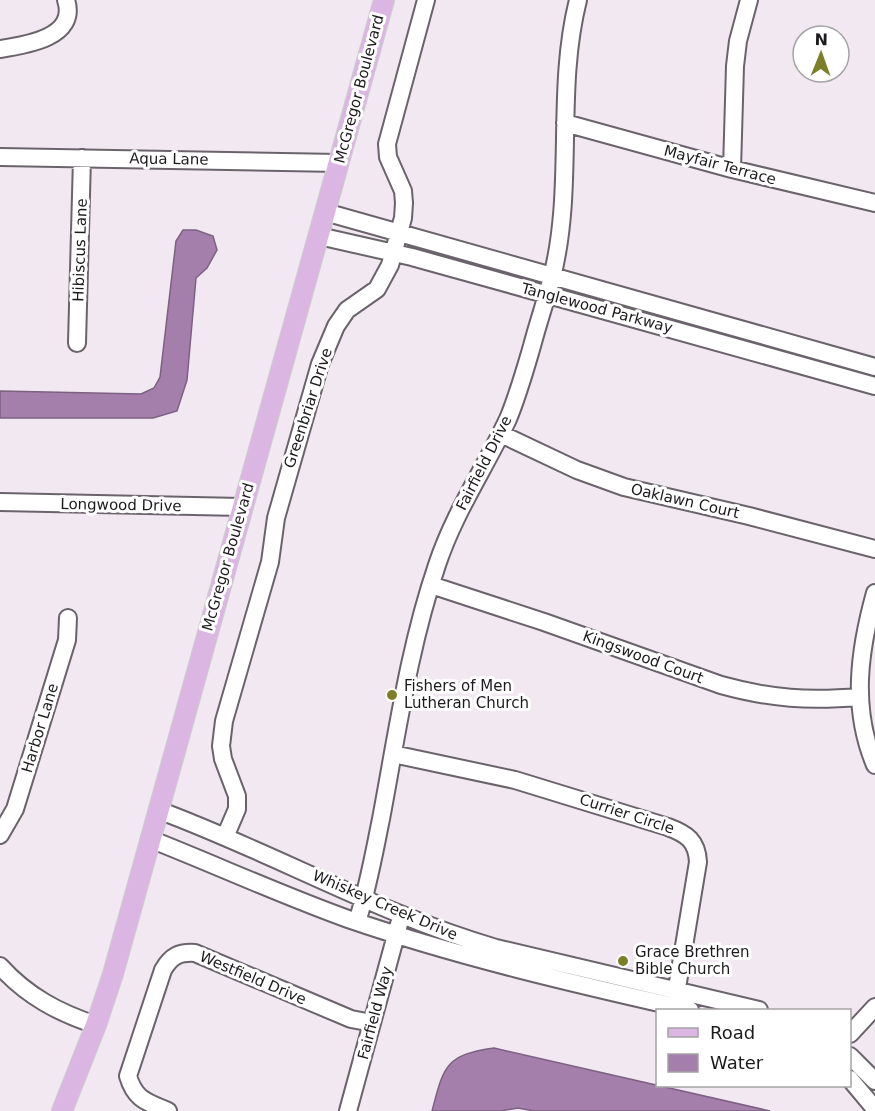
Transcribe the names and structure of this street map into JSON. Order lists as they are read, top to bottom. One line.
{"streets":{"main road":["McGregor Boulevard"],"street":["Aqua Lane","Mayfair Terrace","Hibiscus Lane","Tanglewood Parkway","Greenbriar Drive","Fairfield Drive","Oaklawn Court","Longwood Drive","Kingswood Court","Harbor Lane","Currier Circle","Whiskey Creek Drive","Westfield Drive","Fairfield Way"]},"crossings":[["McGregor Boulevard","Aqua Lane"],["McGregor Boulevard","Tanglewood Parkway"],["McGregor Boulevard","Longwood Drive"],["McGregor Boulevard","Whiskey Creek Drive"],["Aqua Lane","Hibiscus Lane"],["Mayfair Terrace","Fairfield Drive"],["Tanglewood Parkway","Greenbriar Drive"],["Tanglewood Parkway","Fairfield Drive"],["Greenbriar Drive","Whiskey Creek Drive"],["Fairfield Drive","Oaklawn Court"],["Fairfield Drive","Kingswood Court"],["Fairfield Drive","Currier Circle"],["Fairfield Drive","Whiskey Creek Drive"],["Currier Circle","Whiskey Creek Drive"],["Whiskey Creek Drive","Fairfield Way"],["Westfield Drive","Fairfield Way"]],"places":["Fishers of Men Lutheran Church","Grace Brethren Bible Church"],"legend":["Road","Water"],"north":"top"}
